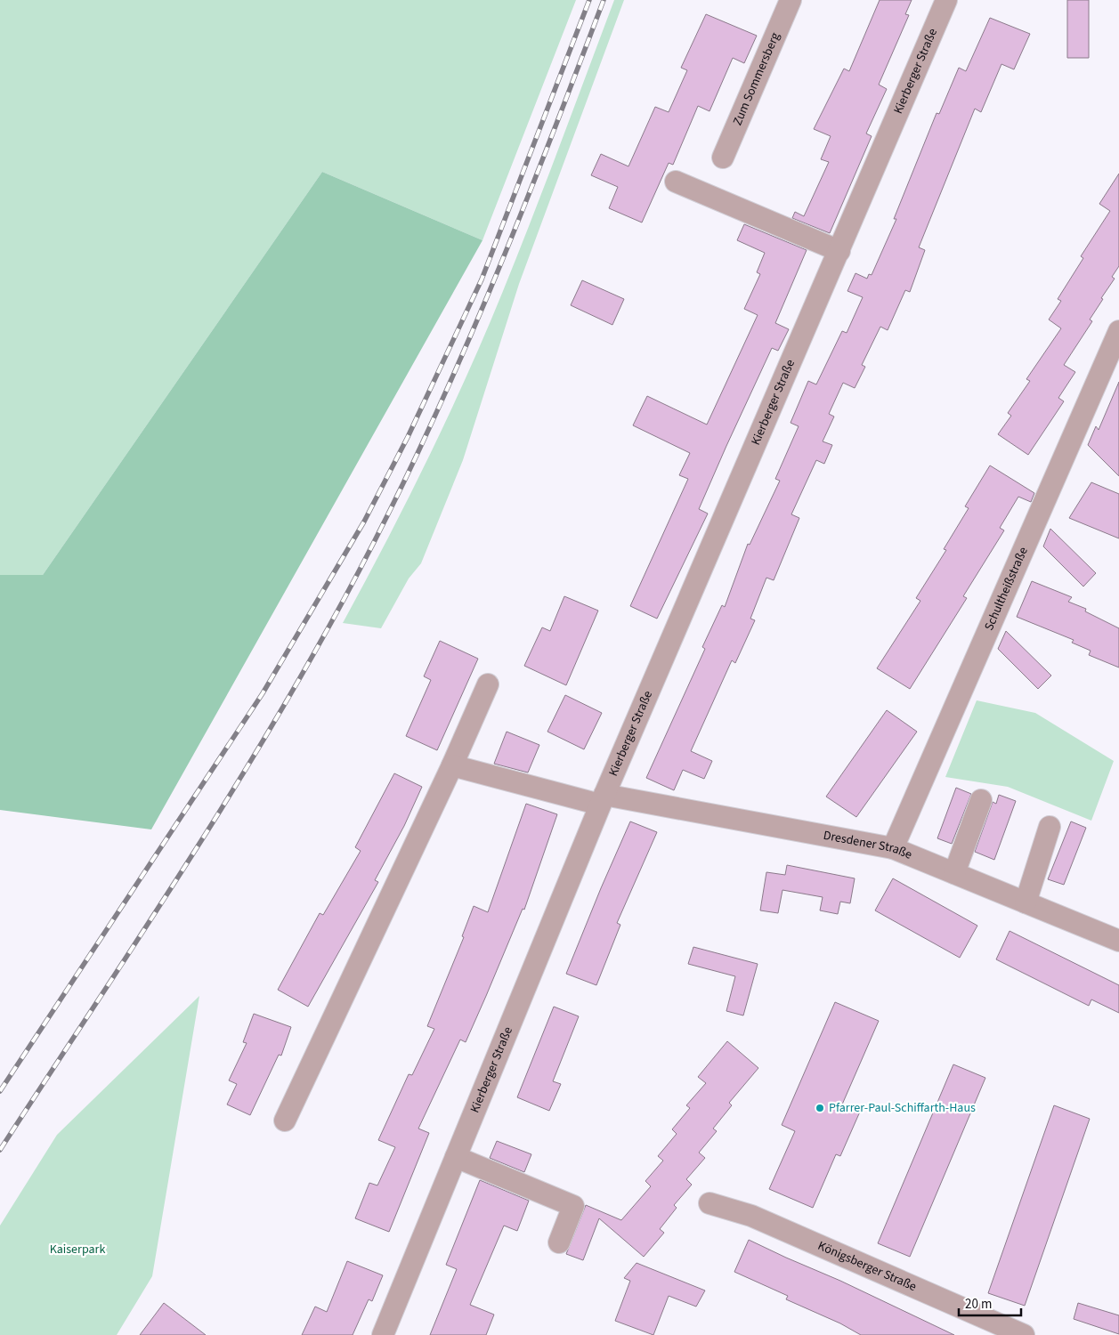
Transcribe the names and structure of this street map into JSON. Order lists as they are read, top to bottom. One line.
{"streets":{"street":["Kierberger Straße","Zum Sommersberg","Schultheißstraße","Dresdener Straße","Königsberger Straße"]},"crossings":[["Kierberger Straße","Dresdener Straße"],["Schultheißstraße","Dresdener Straße"]],"parks":["Kaiserpark"],"places":["Pfarrer-Paul-Schiffarth-Haus"],"scale_bar":"20 m"}
